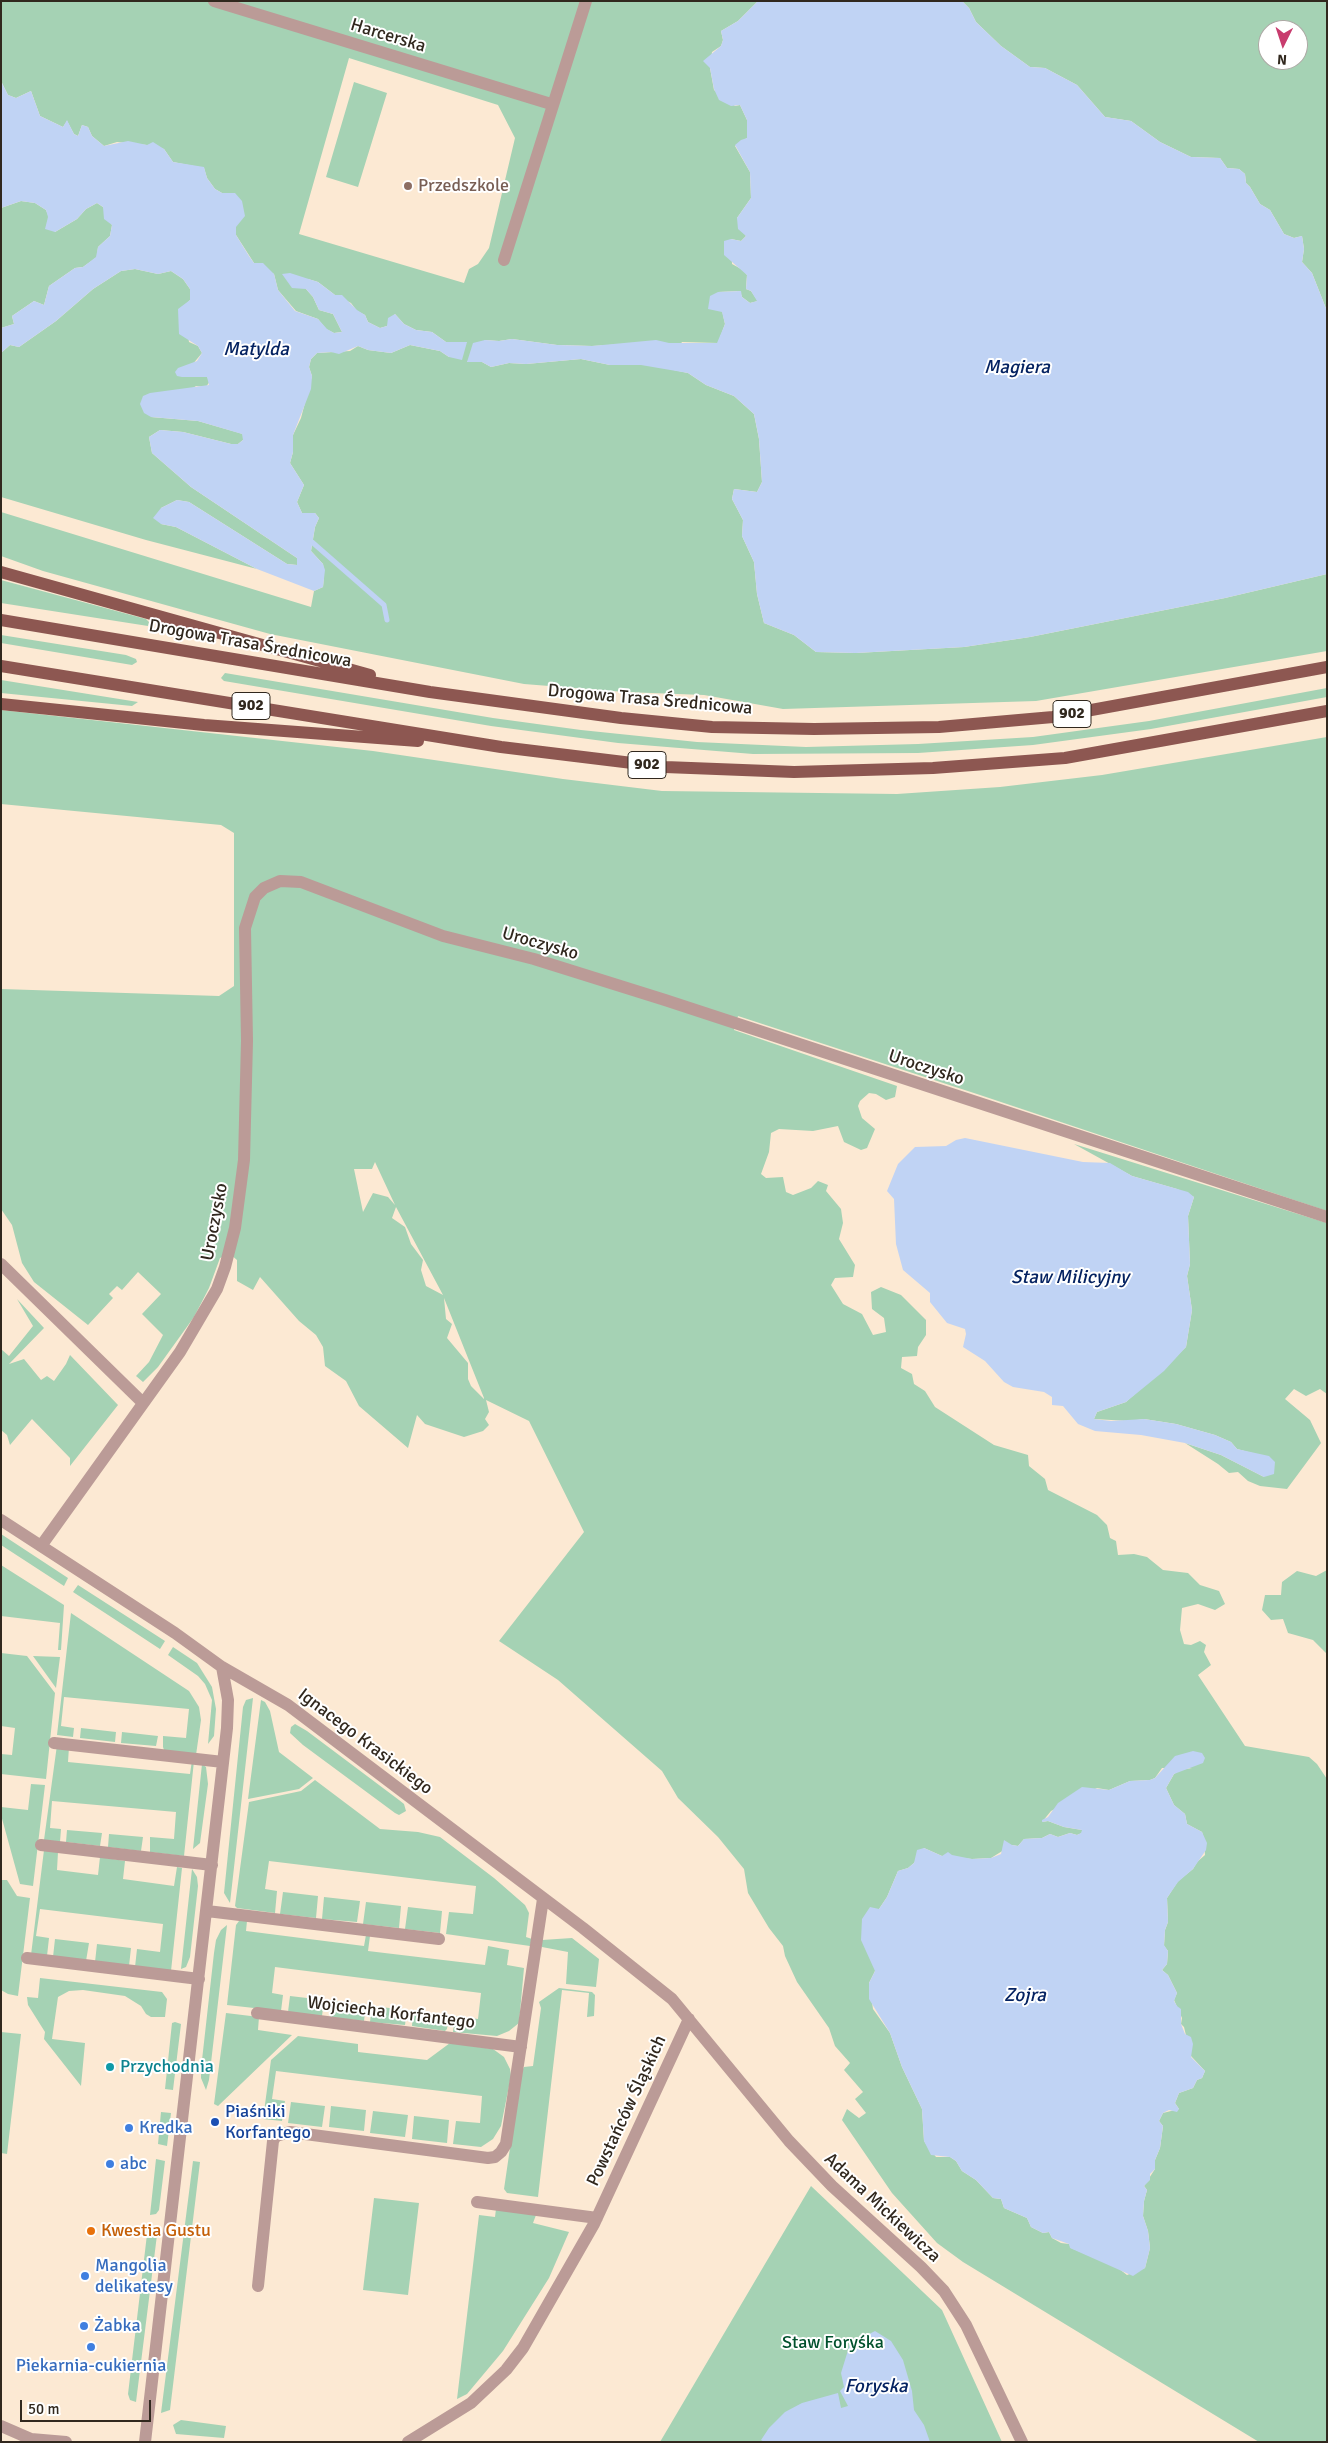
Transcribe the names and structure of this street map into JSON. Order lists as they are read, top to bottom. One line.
{"streets":{"main road":["Drogowa Trasa Średnicowa","902"],"street":["Harcerska","Uroczysko","Ignacego Krasickiego","Wojciecha Korfantego","Powstańców Śląskich","Adama Mickiewicza"]},"crossings":[["Uroczysko","Ignacego Krasickiego"],["Ignacego Krasickiego","Powstańców Śląskich"],["Ignacego Krasickiego","Adama Mickiewicza"],["Powstańców Śląskich","Adama Mickiewicza"]],"water":["Matylda","Magiera","Staw Milicyjny","Zojra","Foryska"],"parks":["Staw Foryśka"],"places":["Przedszkole","Przychodnia","Piaśniki Korfantego","Kredka","abc","Kwestia Gustu","Mangolia delikatesy","Żabka","Piekarnia-cukiernia"],"scale_bar":"50 m","north":"bottom"}
